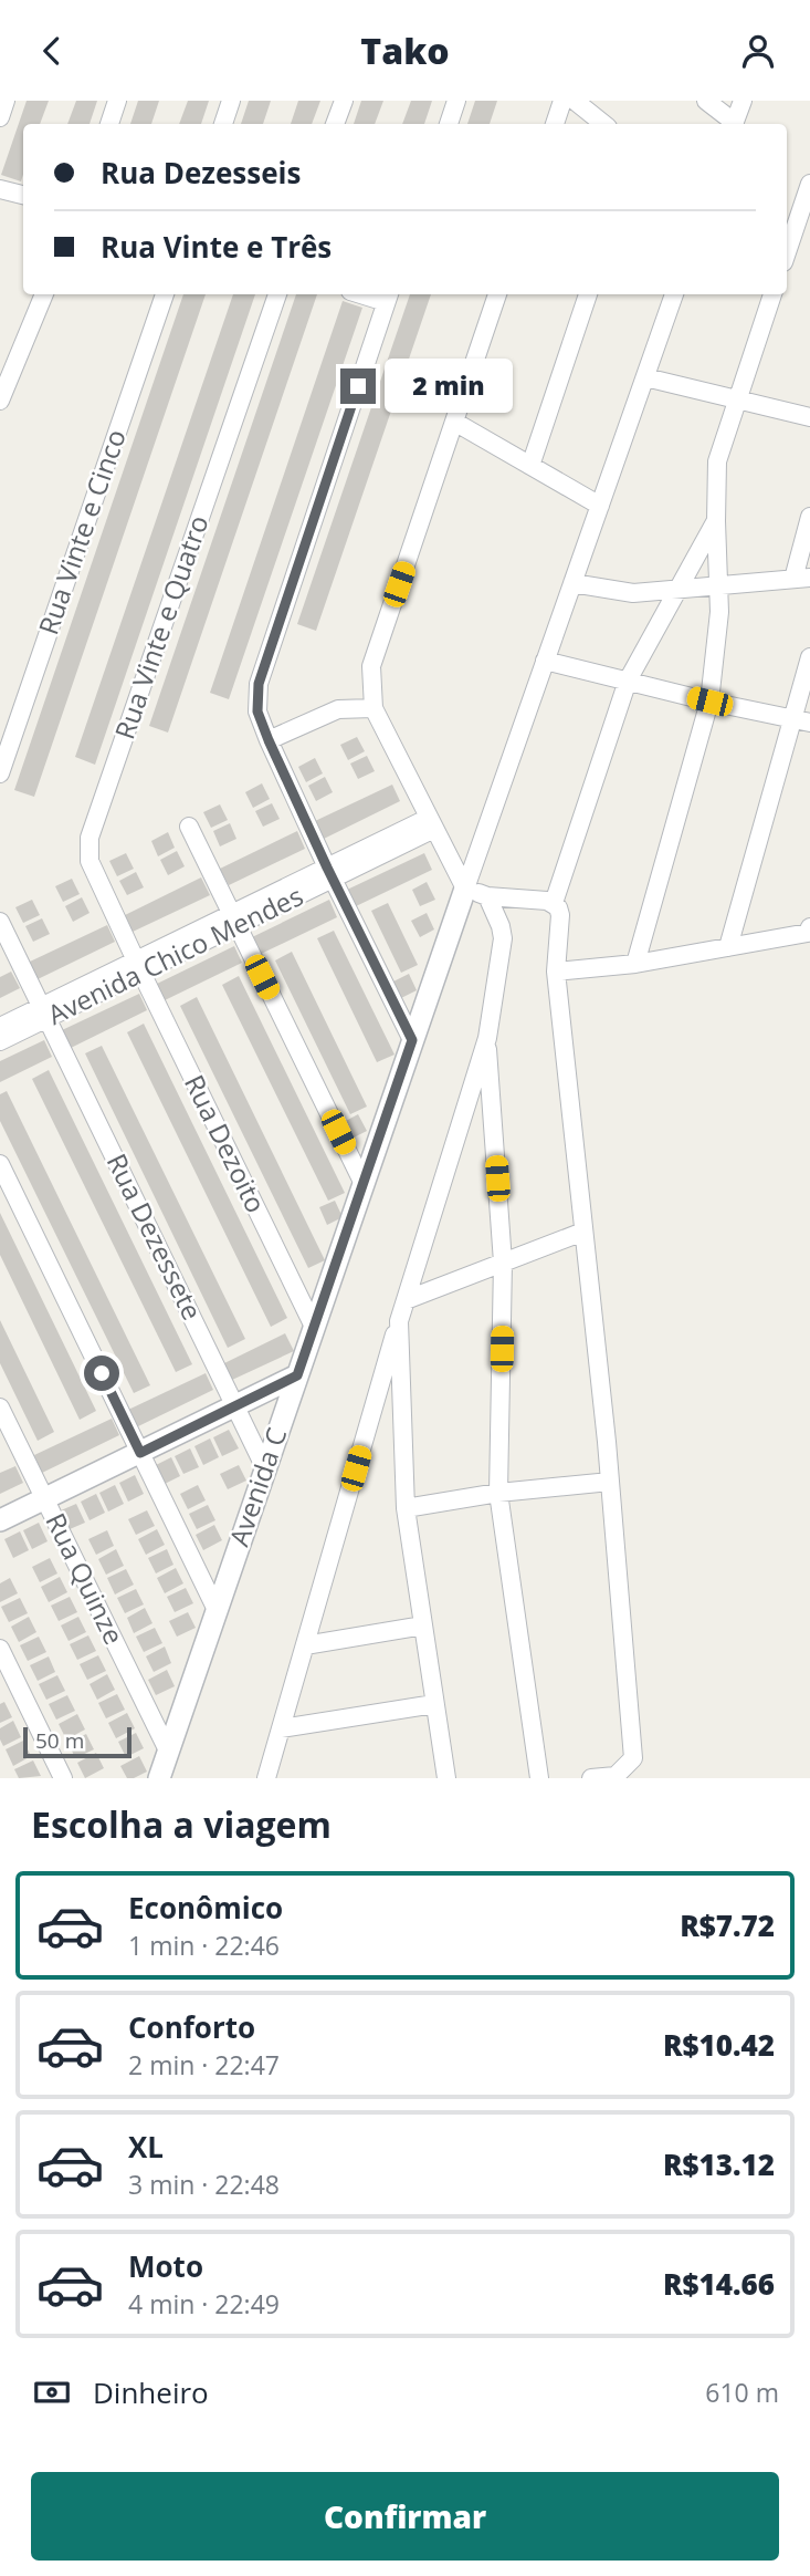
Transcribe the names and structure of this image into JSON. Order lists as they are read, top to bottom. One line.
{"streets":{"street":["Rua Vinte e Cinco","Rua Vinte e Quatro","Avenida Chico Mendes","Rua Dezoito","Rua Dezessete","Avenida C","Rua Quinze"]},"crossings":[["Rua Vinte e Quatro","Avenida Chico Mendes"],["Rua Vinte e Quatro","Rua Dezoito"],["Avenida Chico Mendes","Rua Dezoito"],["Avenida Chico Mendes","Rua Dezessete"],["Rua Dezoito","Avenida C"],["Rua Dezessete","Avenida C"],["Avenida C","Rua Quinze"]],"scale_bar":"50 m","page":{"header":"Tako","banner":["Rua Dezesseis","Rua Vinte e Três"],"bubble":"2 min","scale":"50 m","heading":"Escolha a viagem","list":[{"name":"Econômico","note":"1 min · 22:46","value":"R$7.72"},{"name":"Conforto","note":"2 min · 22:47","value":"R$10.42"},{"name":"XL","note":"3 min · 22:48","value":"R$13.12"},{"name":"Moto","note":"4 min · 22:49","value":"R$14.66"}],"pay":["Dinheiro","610 m"],"buttons":"Confirmar"}}
